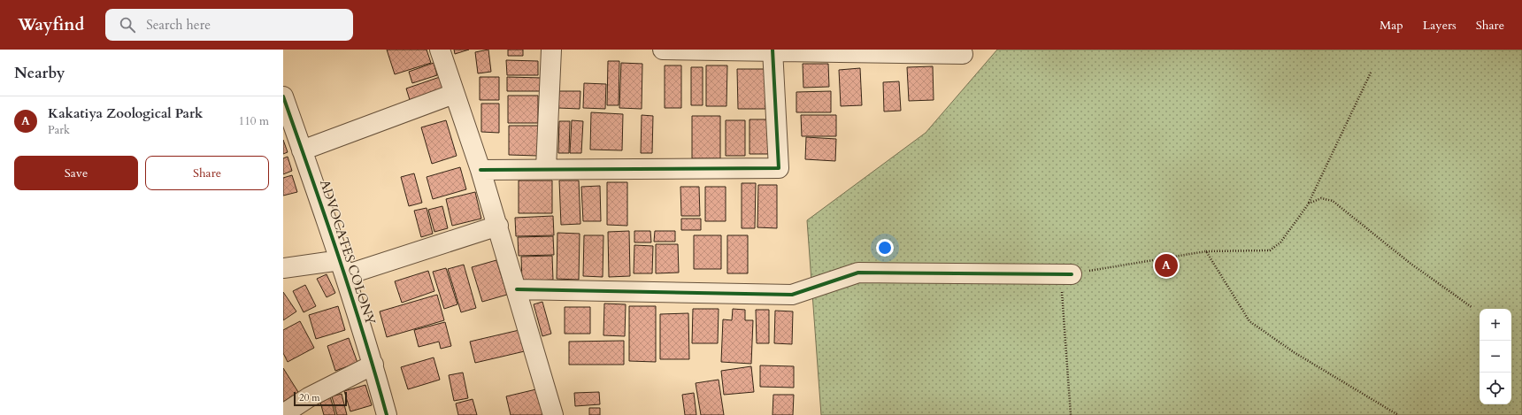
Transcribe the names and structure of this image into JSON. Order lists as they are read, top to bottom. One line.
{"streets":{"street":["ADVOCATES COLONY"]},"scale_bar":"20 m","page":{"header":"Wayfind","search":"Search here","nav":["Map","Layers","Share"],"heading":"Nearby","list":[{"mark":"A","name":"Kakatiya Zoological Park","note":"Park","value":"110 m"}],"buttons":["Save","Share"],"pins":"A","map_buttons":["+","−"],"scale":"20 m"}}
